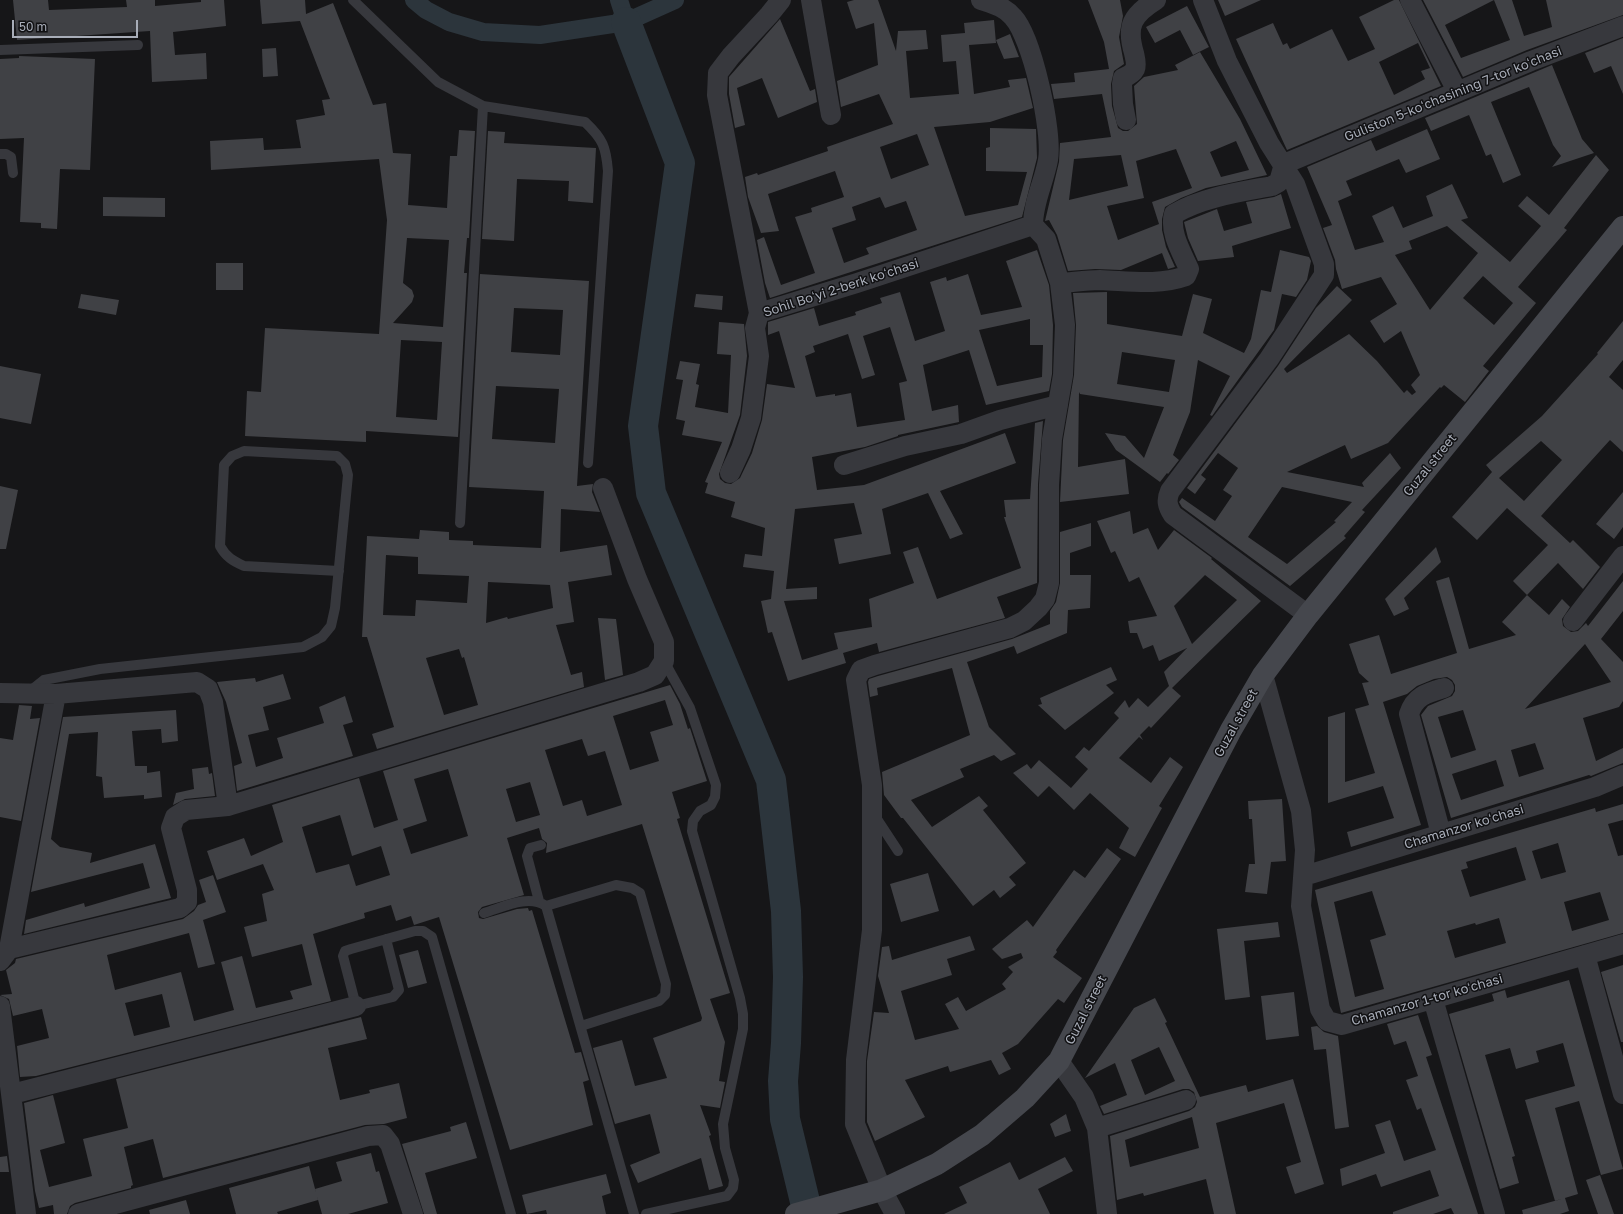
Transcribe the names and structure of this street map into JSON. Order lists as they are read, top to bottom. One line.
{"streets":{"street":["Guliston 5-koʻchasining 7-tor koʻchasi","Sohil Boʻyi 2-berk koʻchasi","Guzal street","Chamanzor koʻchasi","Chamanzor 1-tor koʻchasi"]},"crossings":[["Guzal street","Chamanzor 1-tor koʻchasi"],["Chamanzor koʻchasi","Chamanzor 1-tor koʻchasi"]],"scale_bar":"50 m"}
